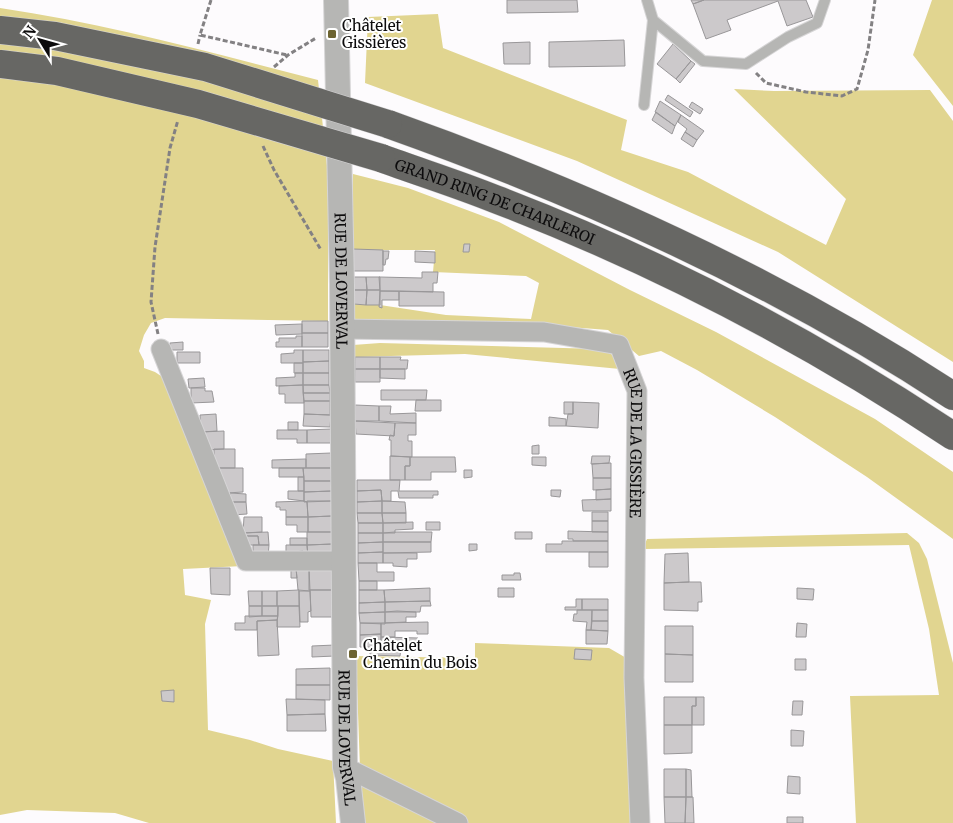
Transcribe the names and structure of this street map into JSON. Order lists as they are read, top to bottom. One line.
{"streets":{"highway":["GRAND RING DE CHARLEROI"],"street":["RUE DE LOVERVAL","RUE DE LA GISSIÈRE"]},"crossings":[["RUE DE LOVERVAL","RUE DE LA GISSIÈRE"]],"places":{"transit":["Châtelet Gissières","Châtelet Chemin du Bois"]},"north":"top left"}
